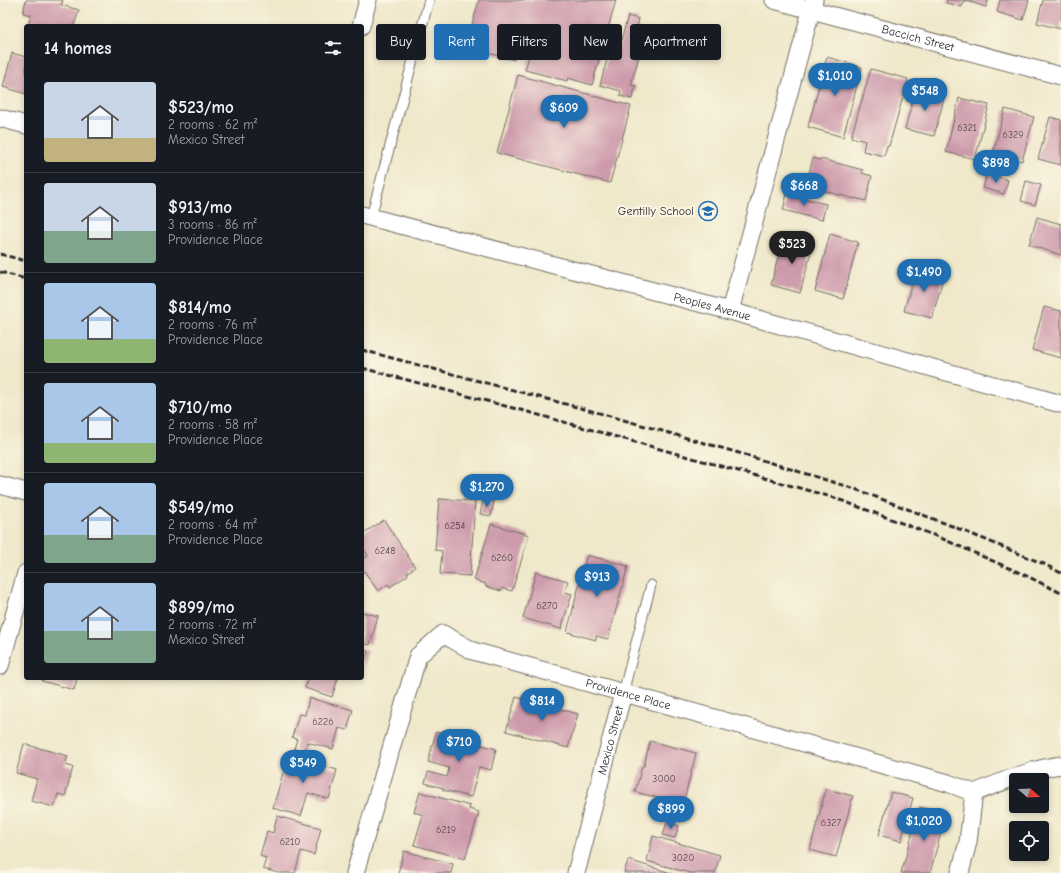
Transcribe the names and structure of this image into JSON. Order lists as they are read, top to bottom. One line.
{"streets":{"street":["Baccich Street","Peoples Avenue","Providence Place","Mexico Street"]},"crossings":[["Providence Place","Mexico Street"]],"places":{"school or university":["Gentilly School"]},"house_numbers":["6321","6329","6254","6248","6260","6270","6226","3000","6327","6219","6210","3020"],"north":"right","page":{"chip":["Buy","Rent","Filters","New","Apartment"],"heading":"14 homes","price":["$1,010","$548","$609","$898","$668","$523","$1,490","$1,270","$913","$814","$710","$549","$899","$1,020"],"list":[{"name":"$523/mo","note":"2 rooms · 62 m² · Mexico Street"},{"name":"$913/mo","note":"3 rooms · 86 m² · Providence Place"},{"name":"$814/mo","note":"2 rooms · 76 m² · Providence Place"},{"name":"$710/mo","note":"2 rooms · 58 m² · Providence Place"},{"name":"$549/mo","note":"2 rooms · 64 m² · Providence Place"},{"name":"$899/mo","note":"2 rooms · 72 m² · Mexico Street"}]}}
